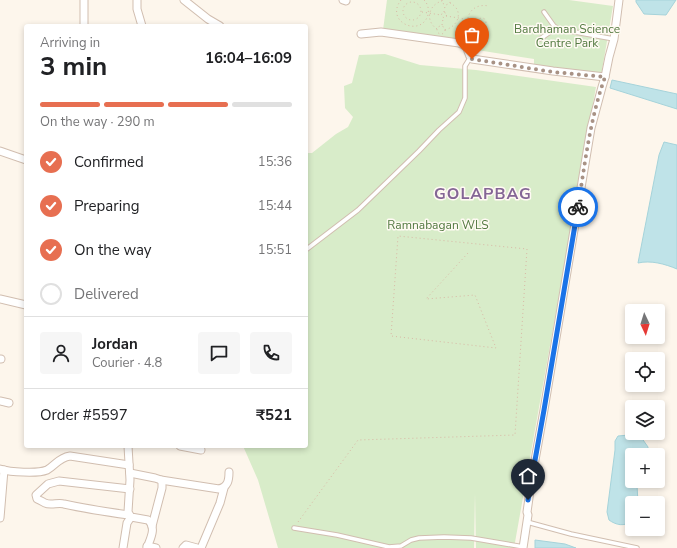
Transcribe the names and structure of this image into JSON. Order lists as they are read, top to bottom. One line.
{"districts":["GOLAPBAG"],"parks":["Bardhaman Science Centre Park","Ramnabagan WLS"],"north":"bottom","page":{"heading":["3 min","Arriving in","16:04–16:09"],"panel":["Jordan","Courier · 4.8","Order #5597","₹521"],"bar":"On the way · 290 m","list":[["Confirmed","15:36"],["Preparing","15:44"],["On the way","15:51"],"Delivered"],"map_buttons":["+","−"]}}
